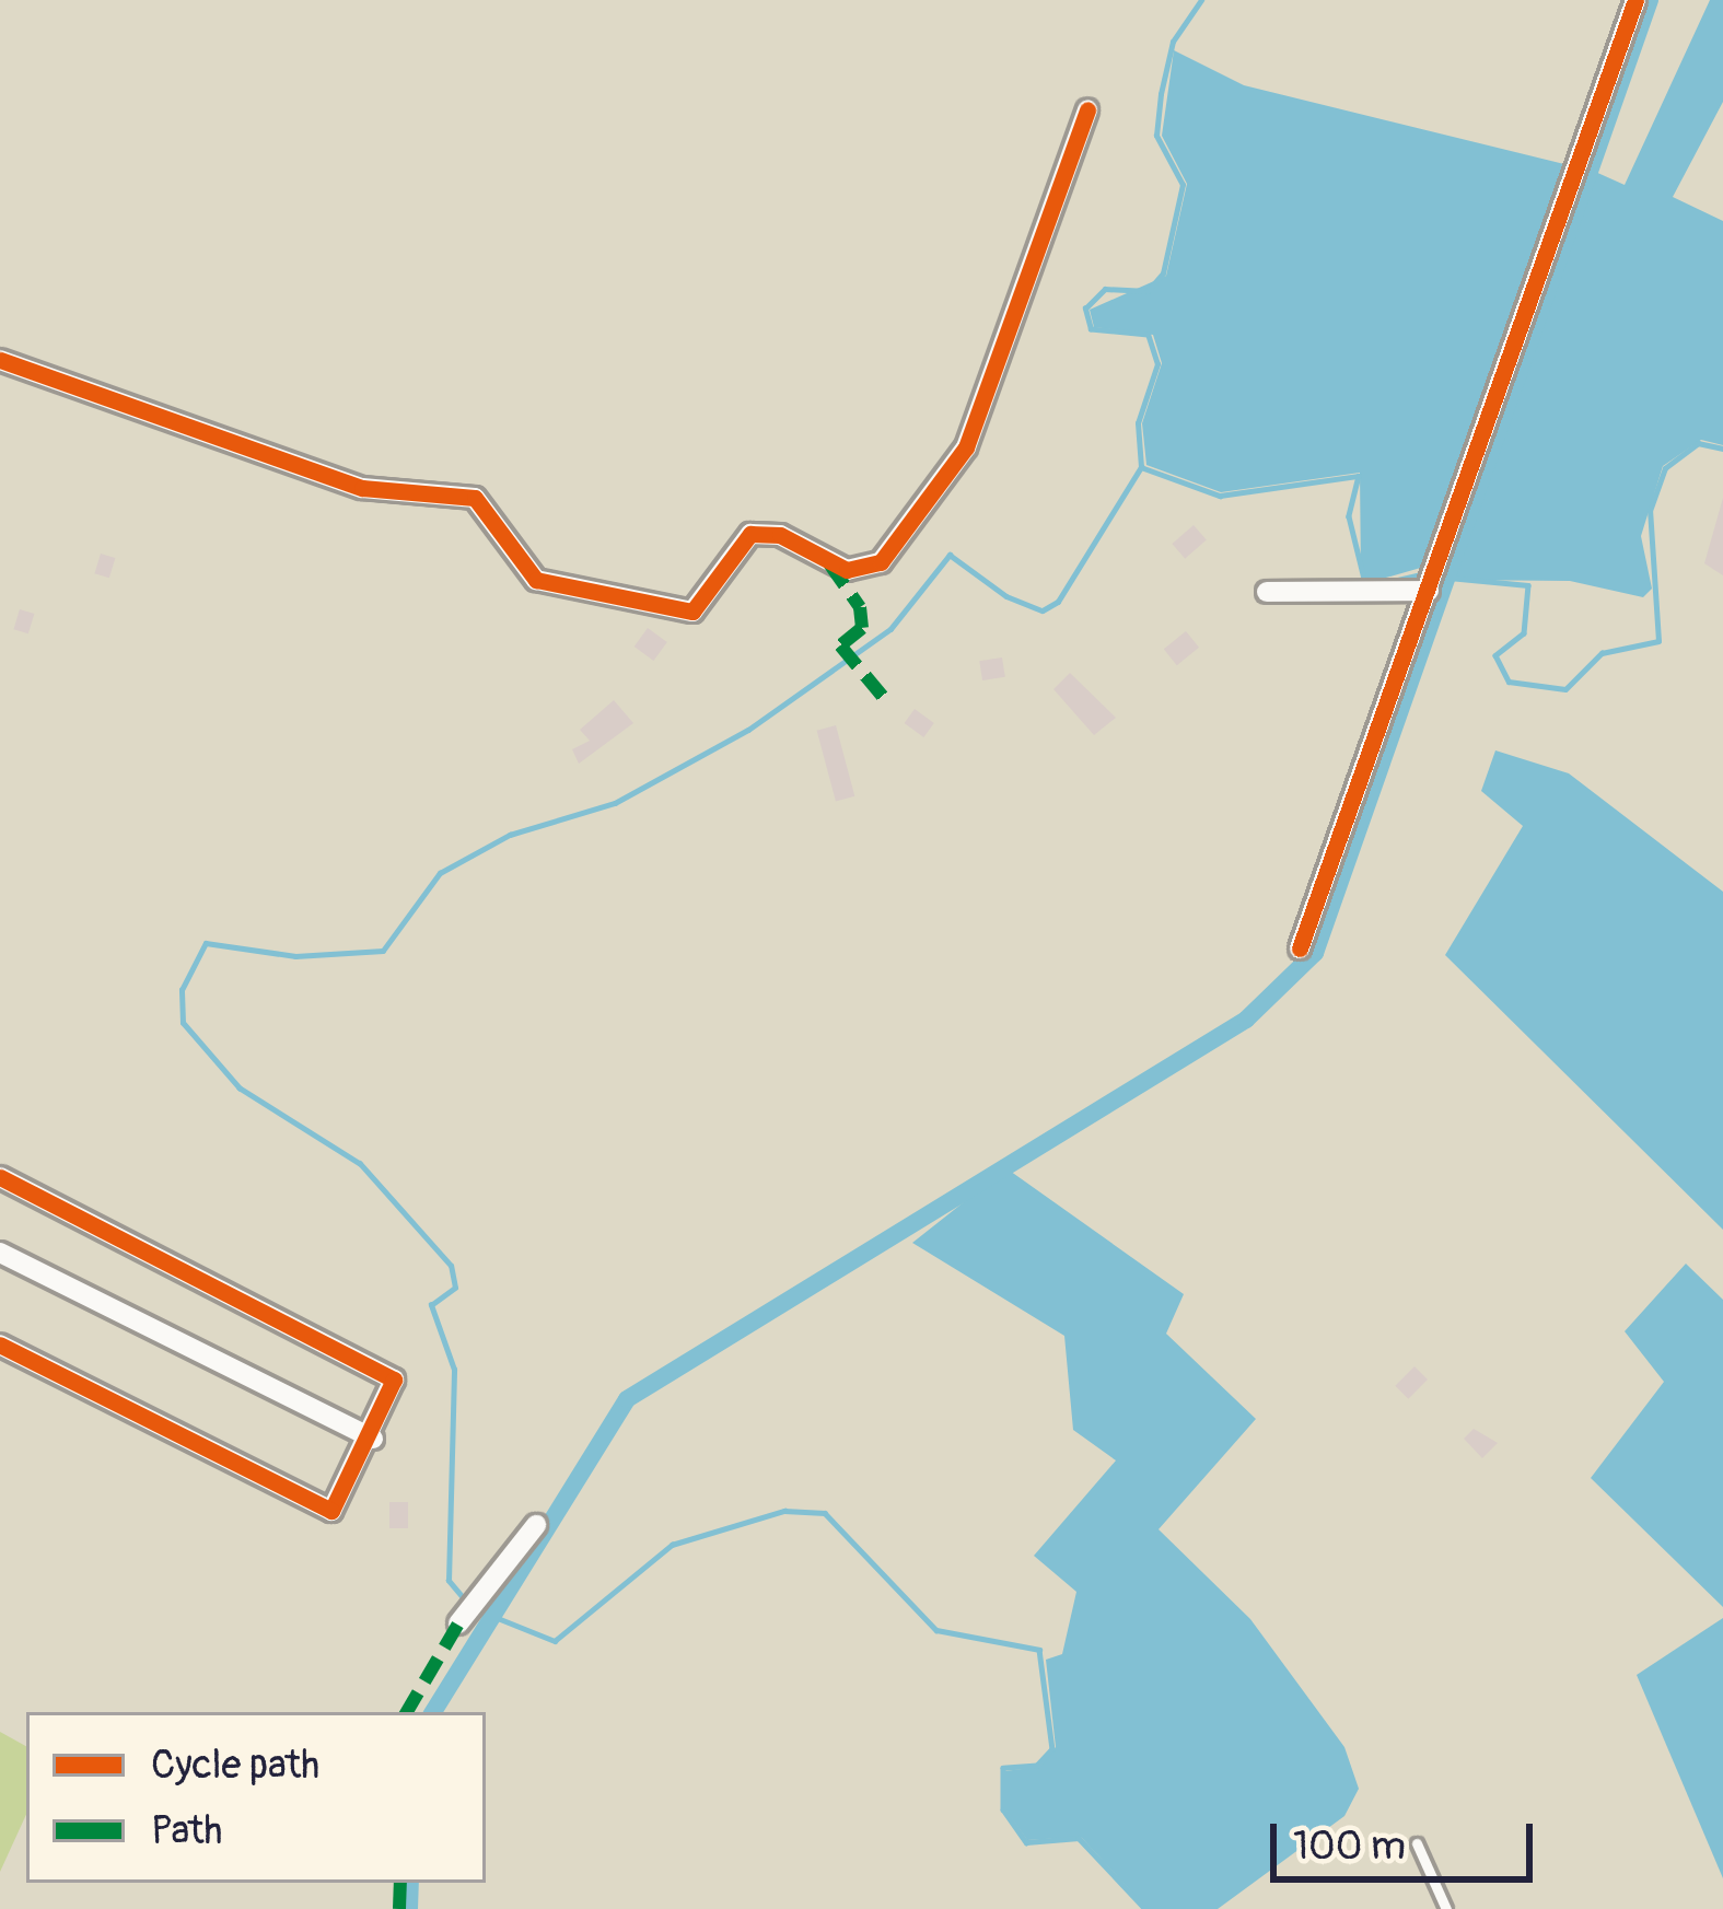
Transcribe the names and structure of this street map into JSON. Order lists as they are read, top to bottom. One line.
{"legend":["Cycle path","Path"],"scale_bar":"100 m"}
